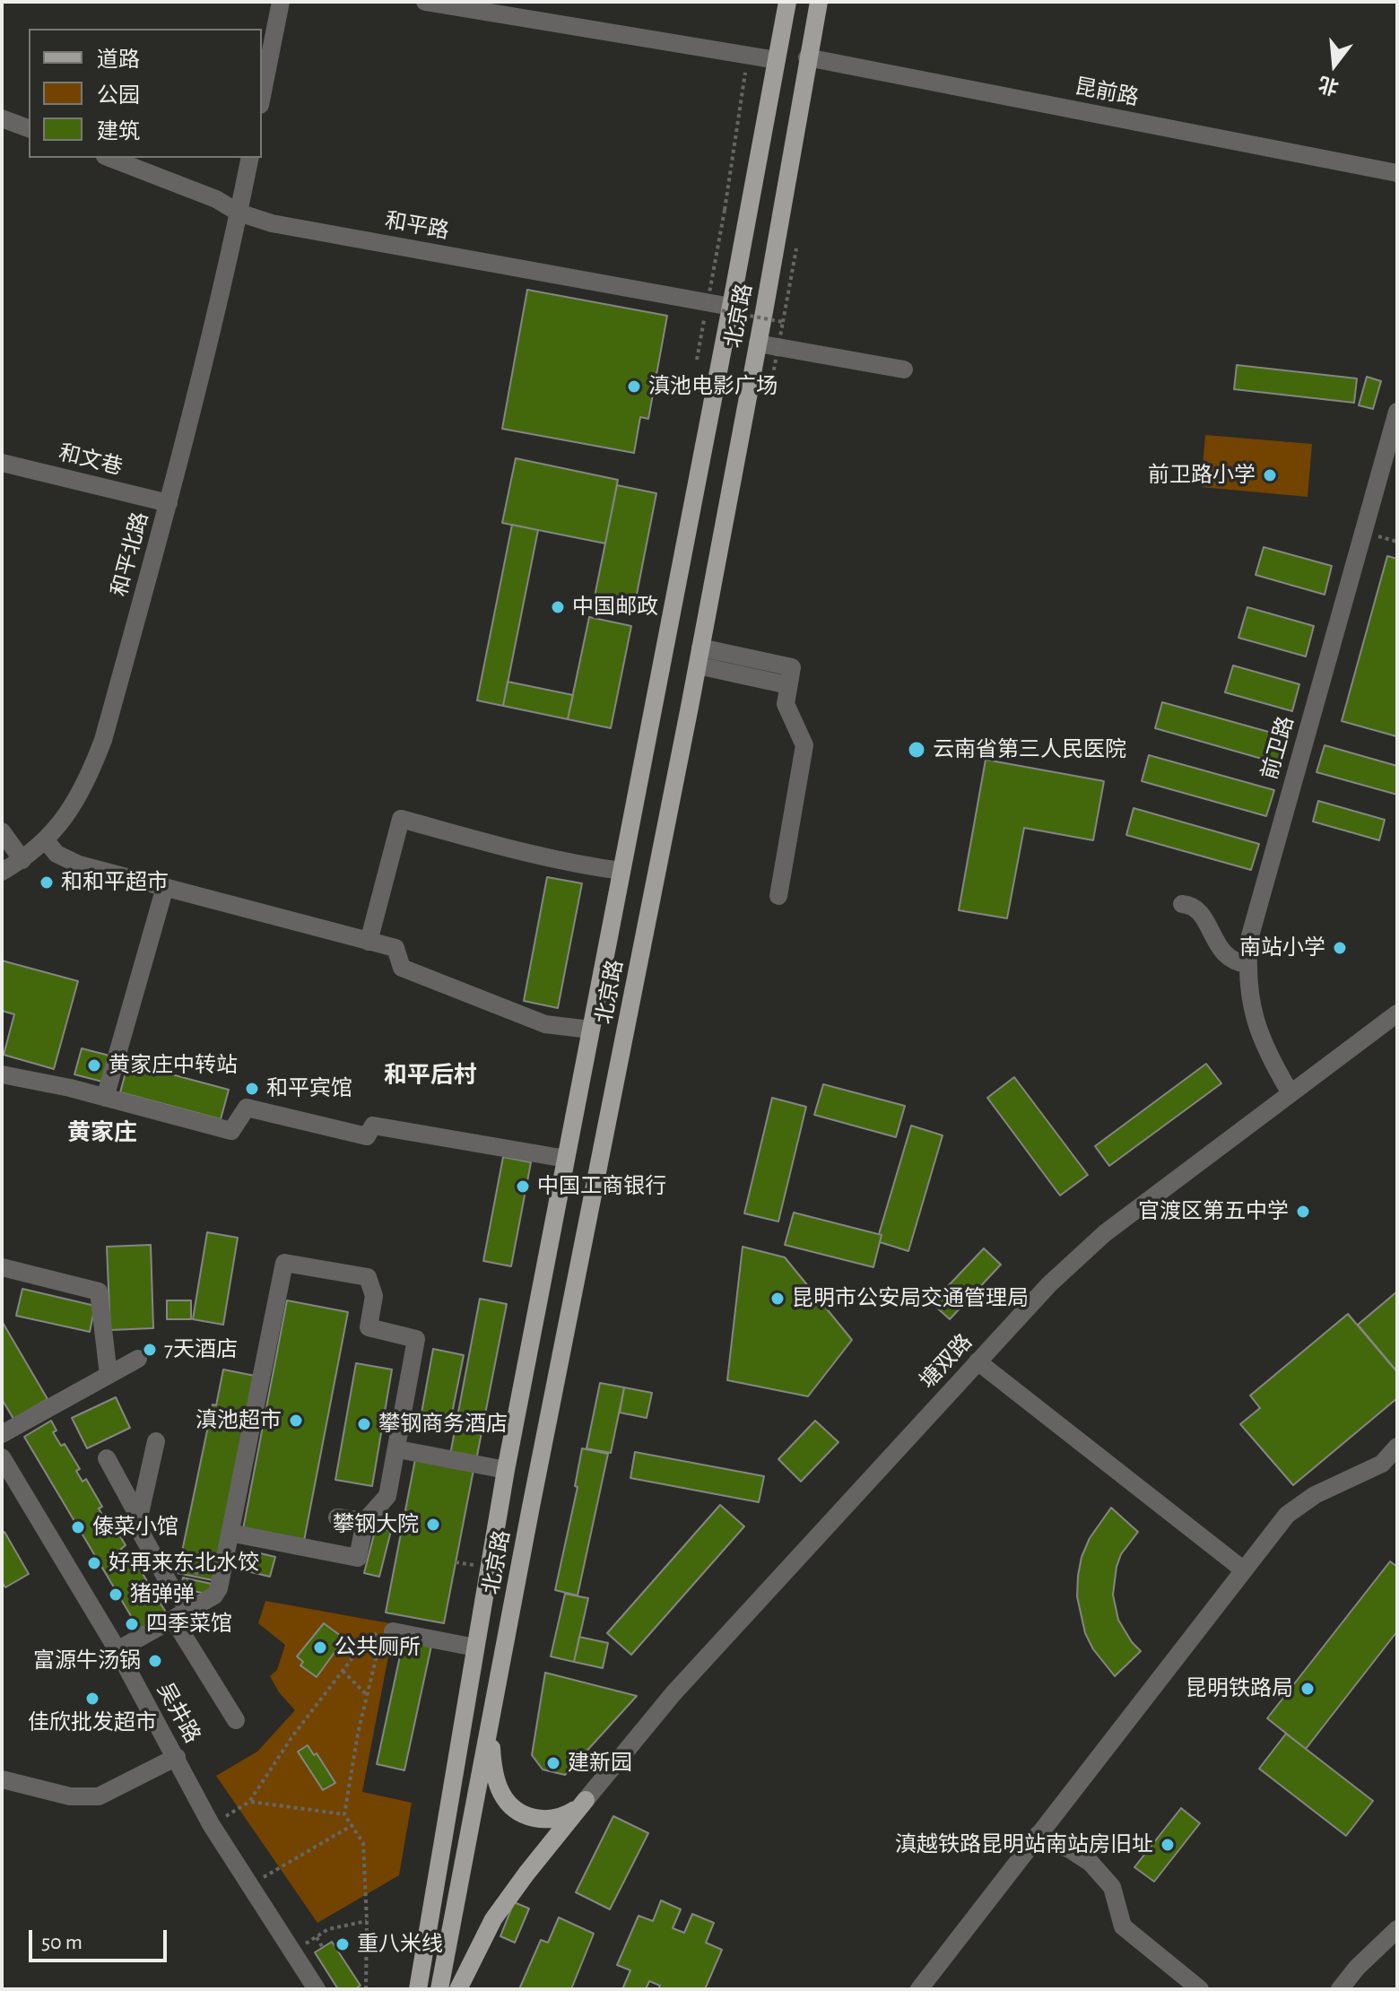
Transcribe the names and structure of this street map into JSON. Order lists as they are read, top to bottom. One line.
{"streets":{"main road":["北京路"],"street":["昆前路","和平路","和文巷","和平北路","前卫路","塘双路","吴井路"]},"crossings":[["昆前路","北京路"],["和平路","北京路"],["和平路","和平北路"],["和文巷","和平北路"],["前卫路","塘双路"]],"districts":["和平后村","黄家庄"],"places":["滇池电影广场","前卫路小学","中国邮政","云南省第三人民医院","和和平超市","南站小学","黄家庄中转站","和平宾馆","中国工商银行","官渡区第五中学","昆明市公安局交通管理局","7天酒店","滇池超市","攀钢商务酒店","攀钢大院","傣菜小馆","好再来东北水饺","猪弹弹","四季菜馆","公共厕所","富源牛汤锅","昆明铁路局","佳欣批发超市","建新园","滇越铁路昆明站南站房旧址","重八米线"],"legend":["道路","公园","建筑"],"scale_bar":"50 m","north":"bottom"}
